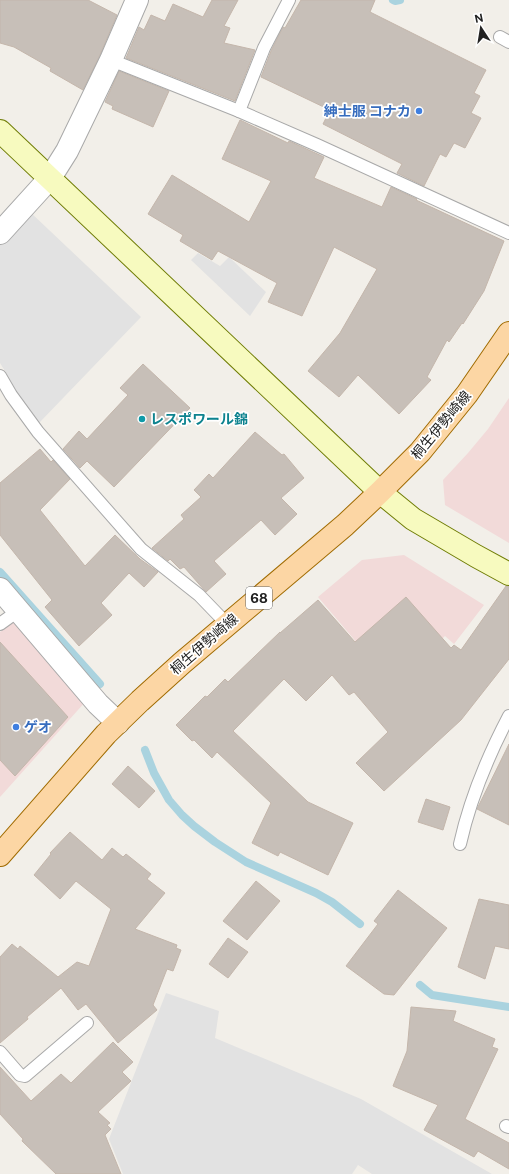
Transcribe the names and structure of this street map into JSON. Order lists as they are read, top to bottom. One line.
{"streets":{"main road":["桐生伊勢崎線","68"]},"places":["紳士服 コナカ","レスポワール錦","ゲオ"],"north":"top"}
